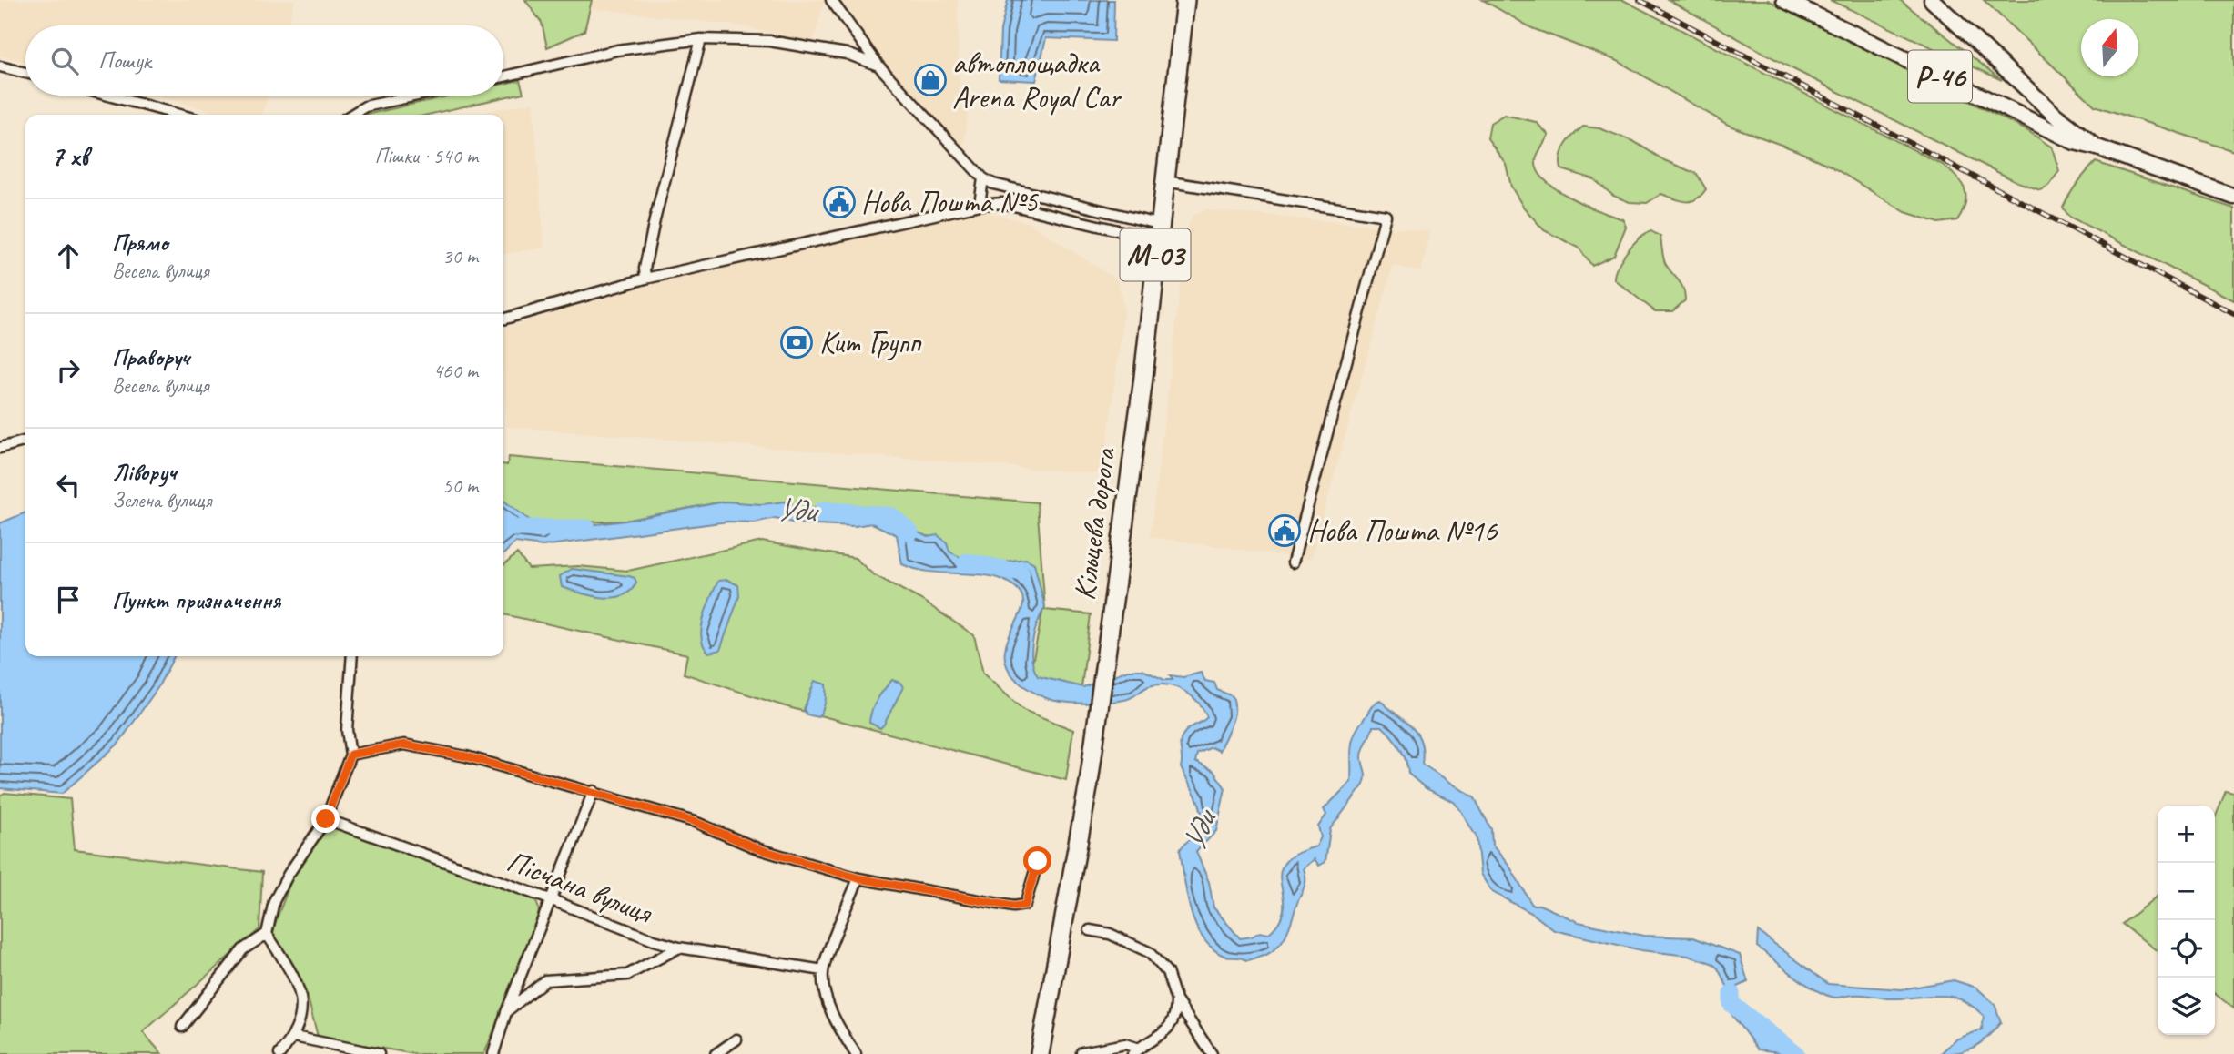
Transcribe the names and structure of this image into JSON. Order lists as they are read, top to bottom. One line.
{"streets":{"highway":["М-03","Кільцева дорога"],"main road":["Р-46"],"street":["Пісчана вулиця"]},"crossings":[["М-03","Кільцева дорога"]],"water":["Уди"],"places":{"shop":["автоплощадка Arena Royal Car"],"public building":["Нова Пошта №5","Нова Пошта №16"],"bank":["Кит Групп"]},"north":"top","page":{"search":"Пошук","heading":["7 хв","Пішки · 540 m"],"list":[["Прямо","Весела вулиця","30 m"],["Праворуч","Весела вулиця","460 m"],["Ліворуч","Зелена вулиця","50 m"],"Пункт призначення"],"map_buttons":["+","−"]}}
